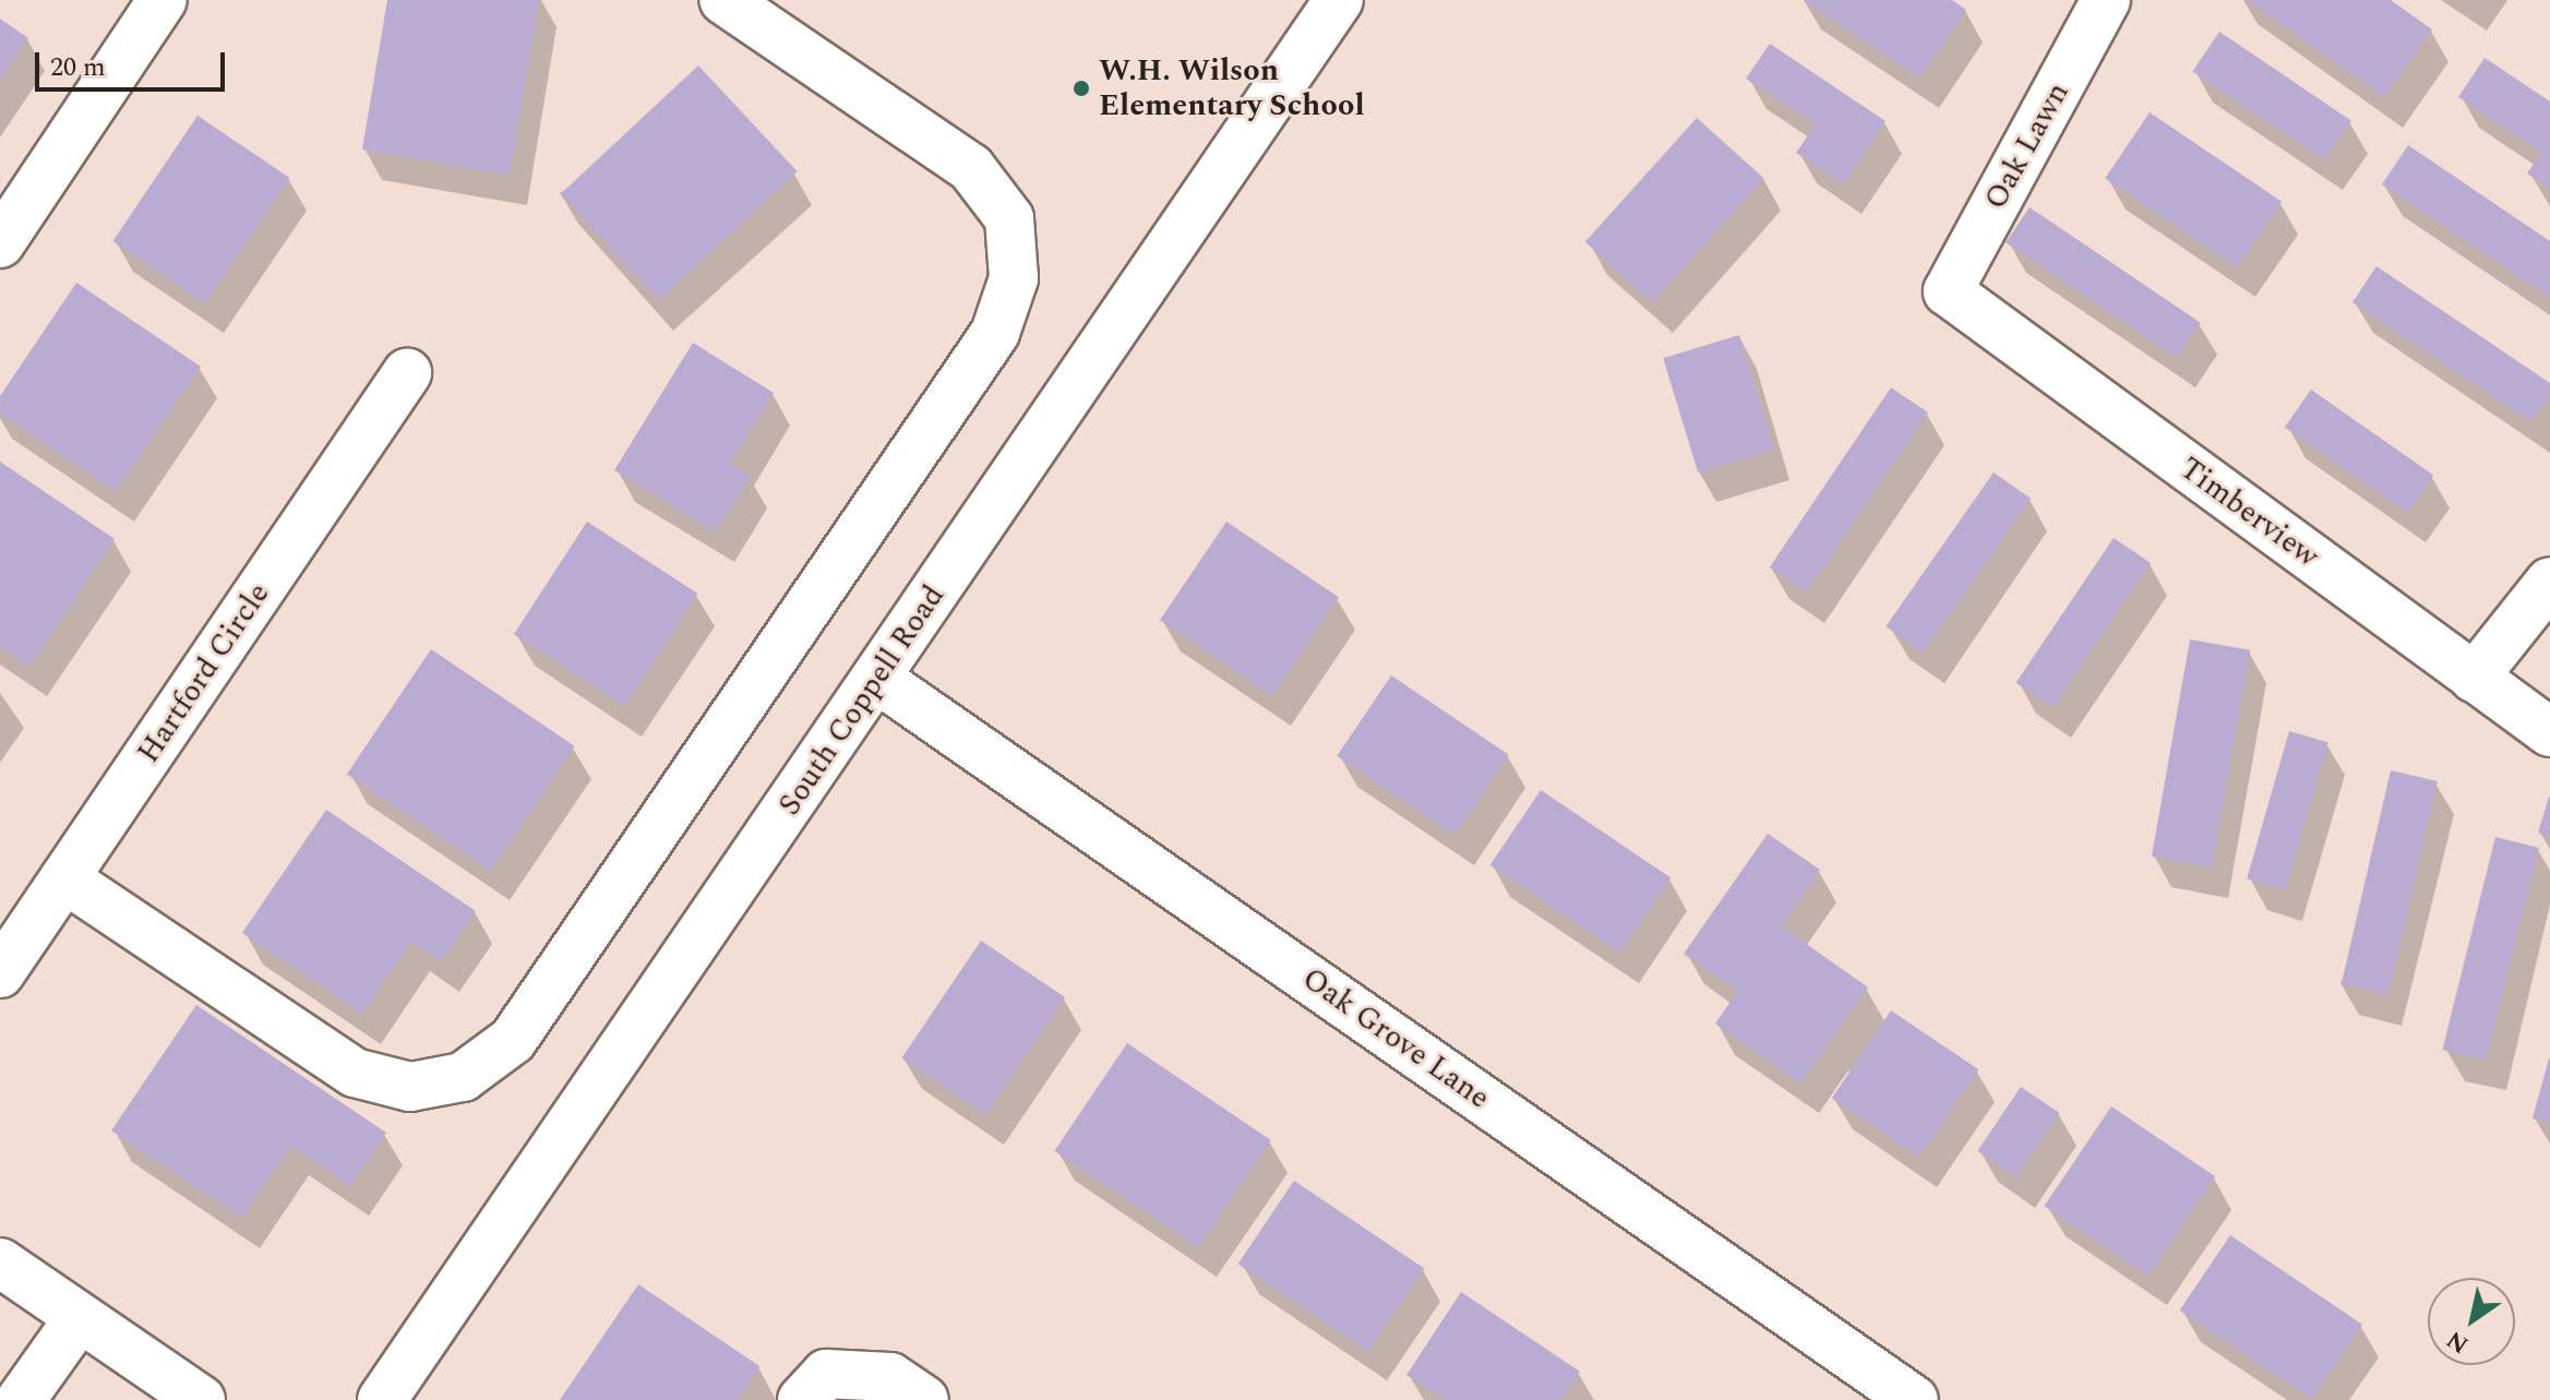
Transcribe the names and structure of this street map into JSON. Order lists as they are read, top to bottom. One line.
{"streets":{"street":["Oak Lawn","Timberview","Hartford Circle","South Coppell Road","Oak Grove Lane"]},"crossings":[["Oak Lawn","Timberview"],["South Coppell Road","Oak Grove Lane"]],"places":["W.H. Wilson Elementary School"],"scale_bar":"20 m","north":"bottom left"}
